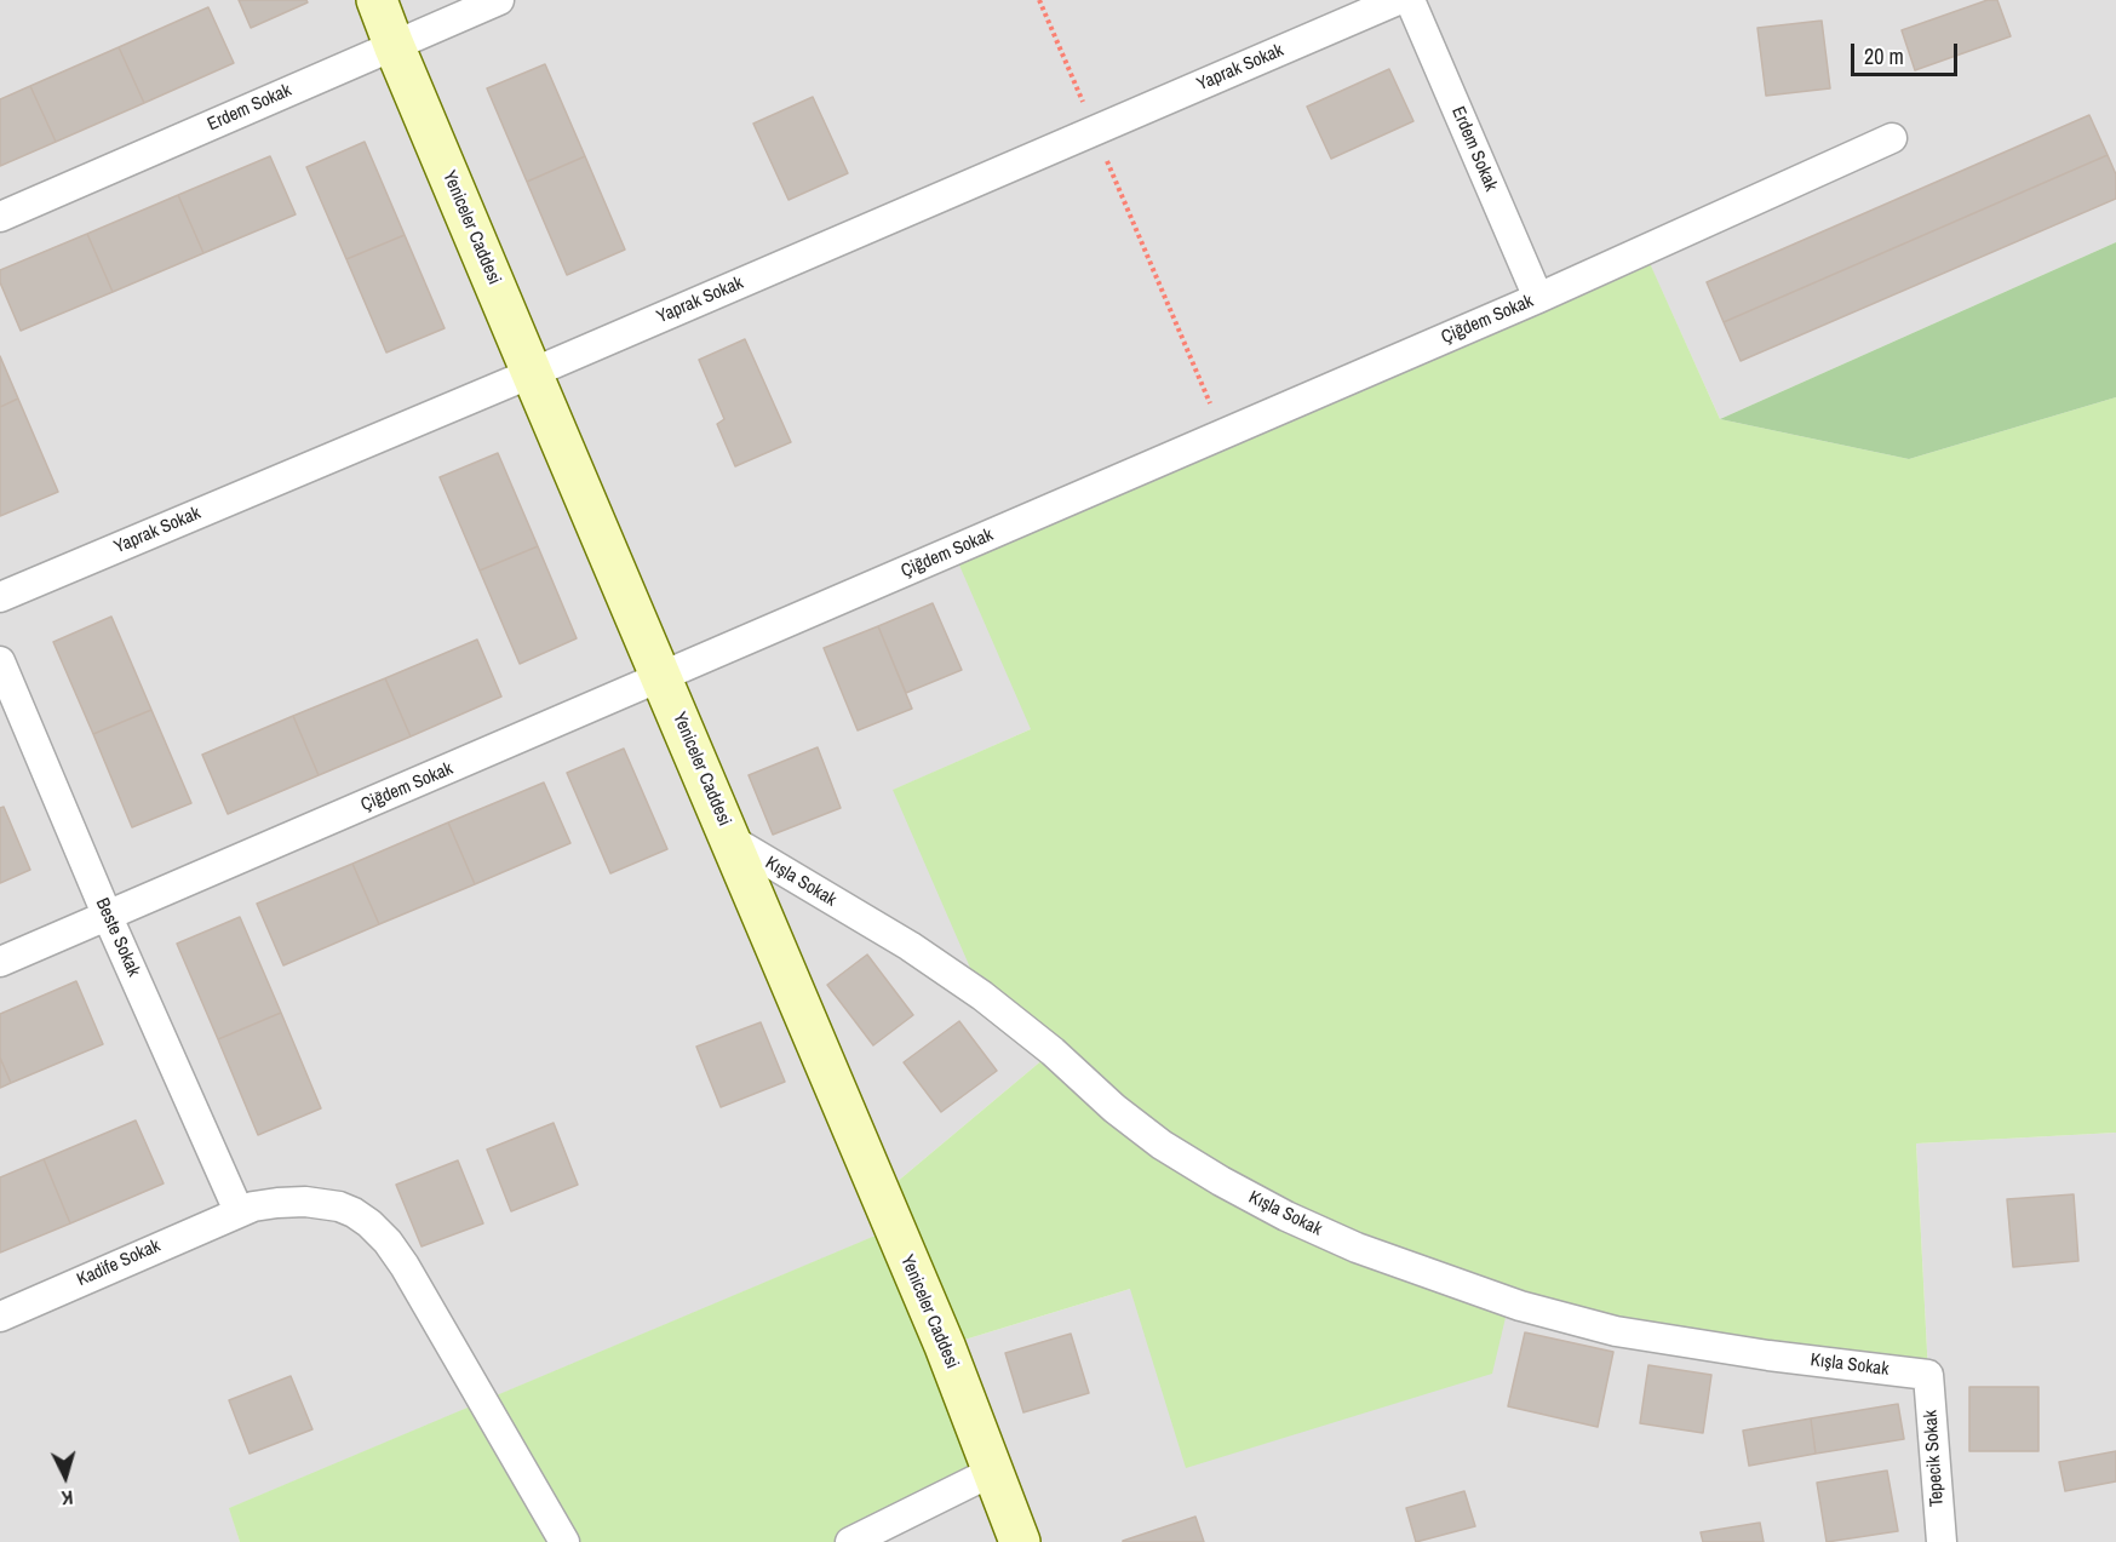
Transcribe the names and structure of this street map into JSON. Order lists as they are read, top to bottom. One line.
{"streets":{"street":["Yaprak Sokak","Erdem Sokak","Yeniceler Caddesi","Çiğdem Sokak","Kışla Sokak","Beste Sokak","Kadife Sokak","Tepecik Sokak"]},"crossings":[["Yaprak Sokak","Yeniceler Caddesi"],["Erdem Sokak","Yeniceler Caddesi"],["Erdem Sokak","Çiğdem Sokak"],["Yeniceler Caddesi","Çiğdem Sokak"],["Yeniceler Caddesi","Kışla Sokak"],["Çiğdem Sokak","Beste Sokak"],["Kışla Sokak","Tepecik Sokak"],["Beste Sokak","Kadife Sokak"]],"scale_bar":"20 m","north":"bottom"}
